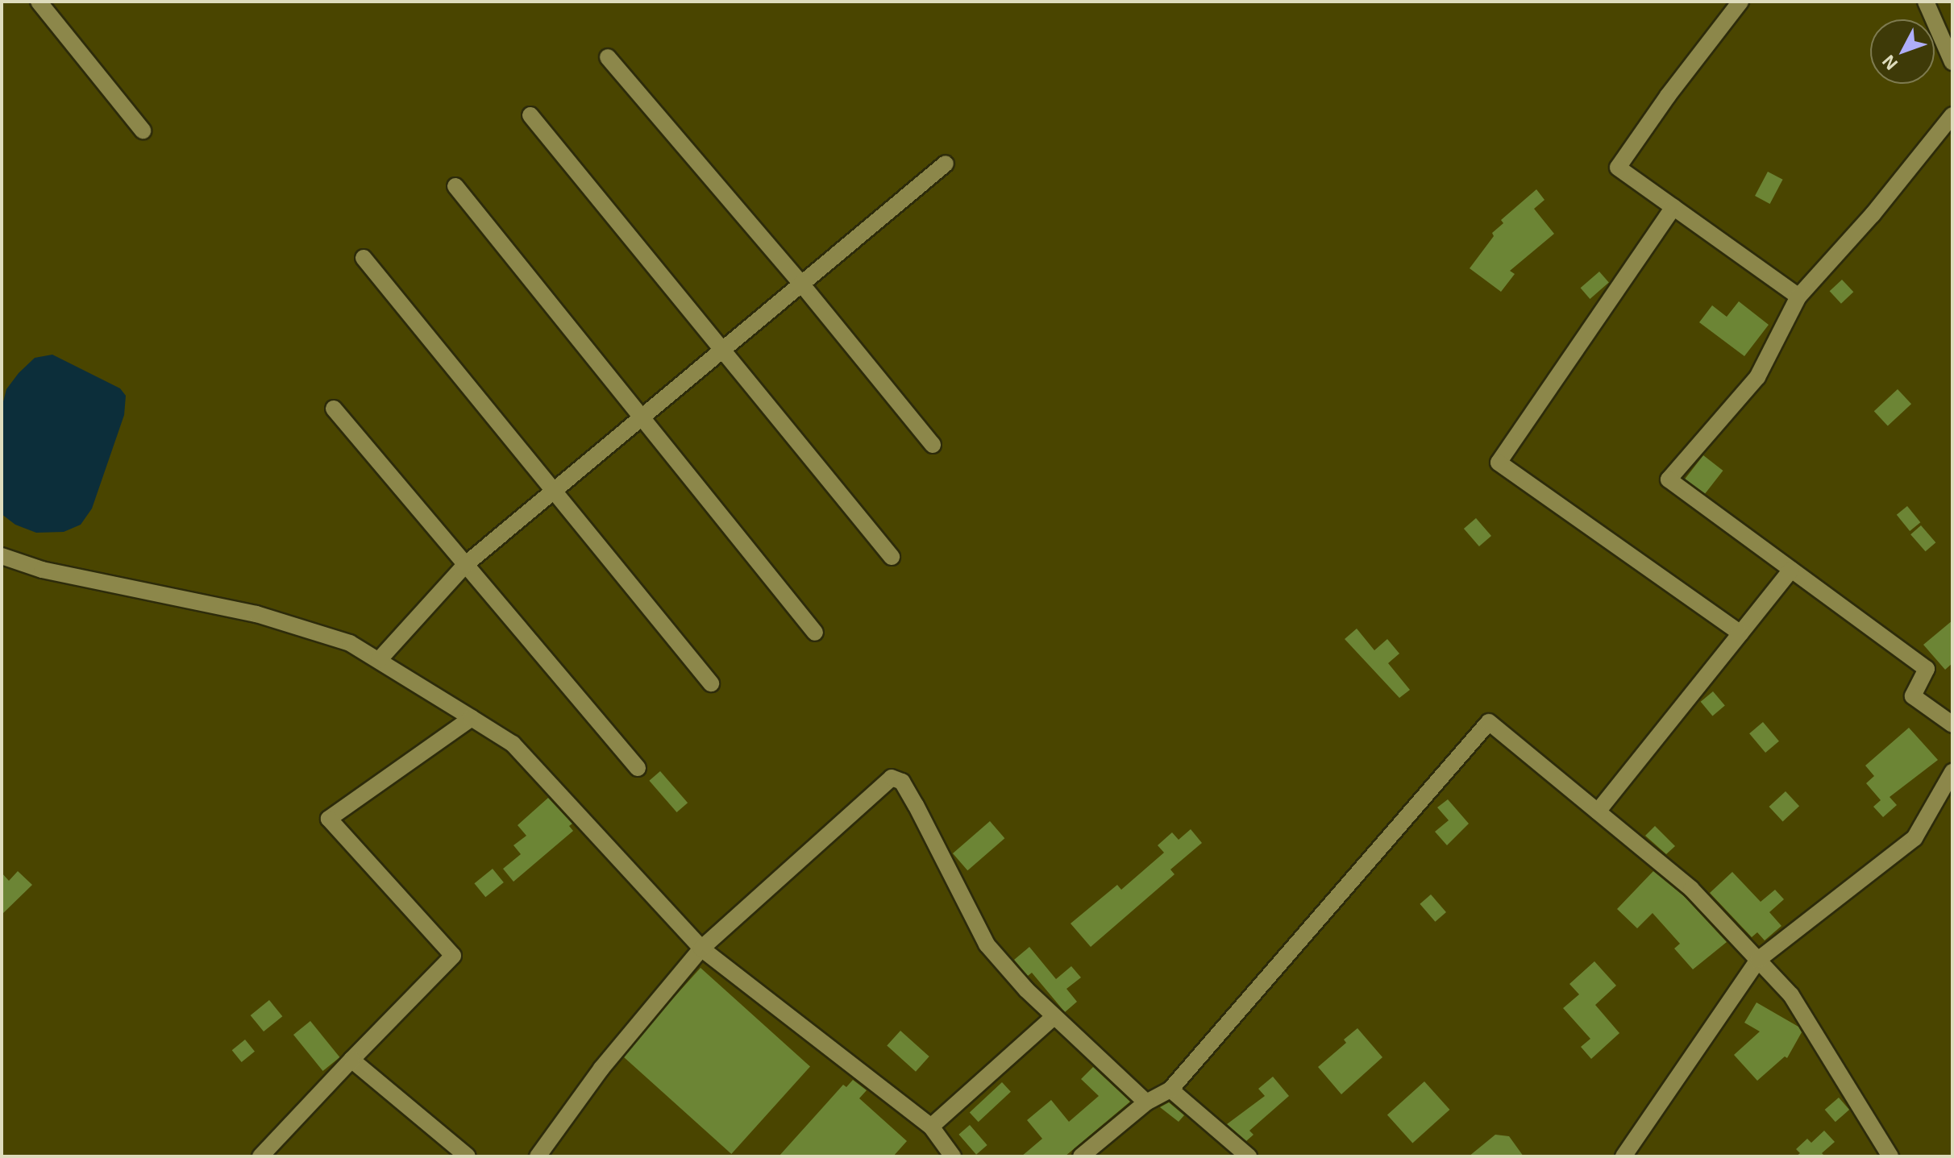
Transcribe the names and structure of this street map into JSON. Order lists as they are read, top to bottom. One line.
{"north":"bottom left"}
